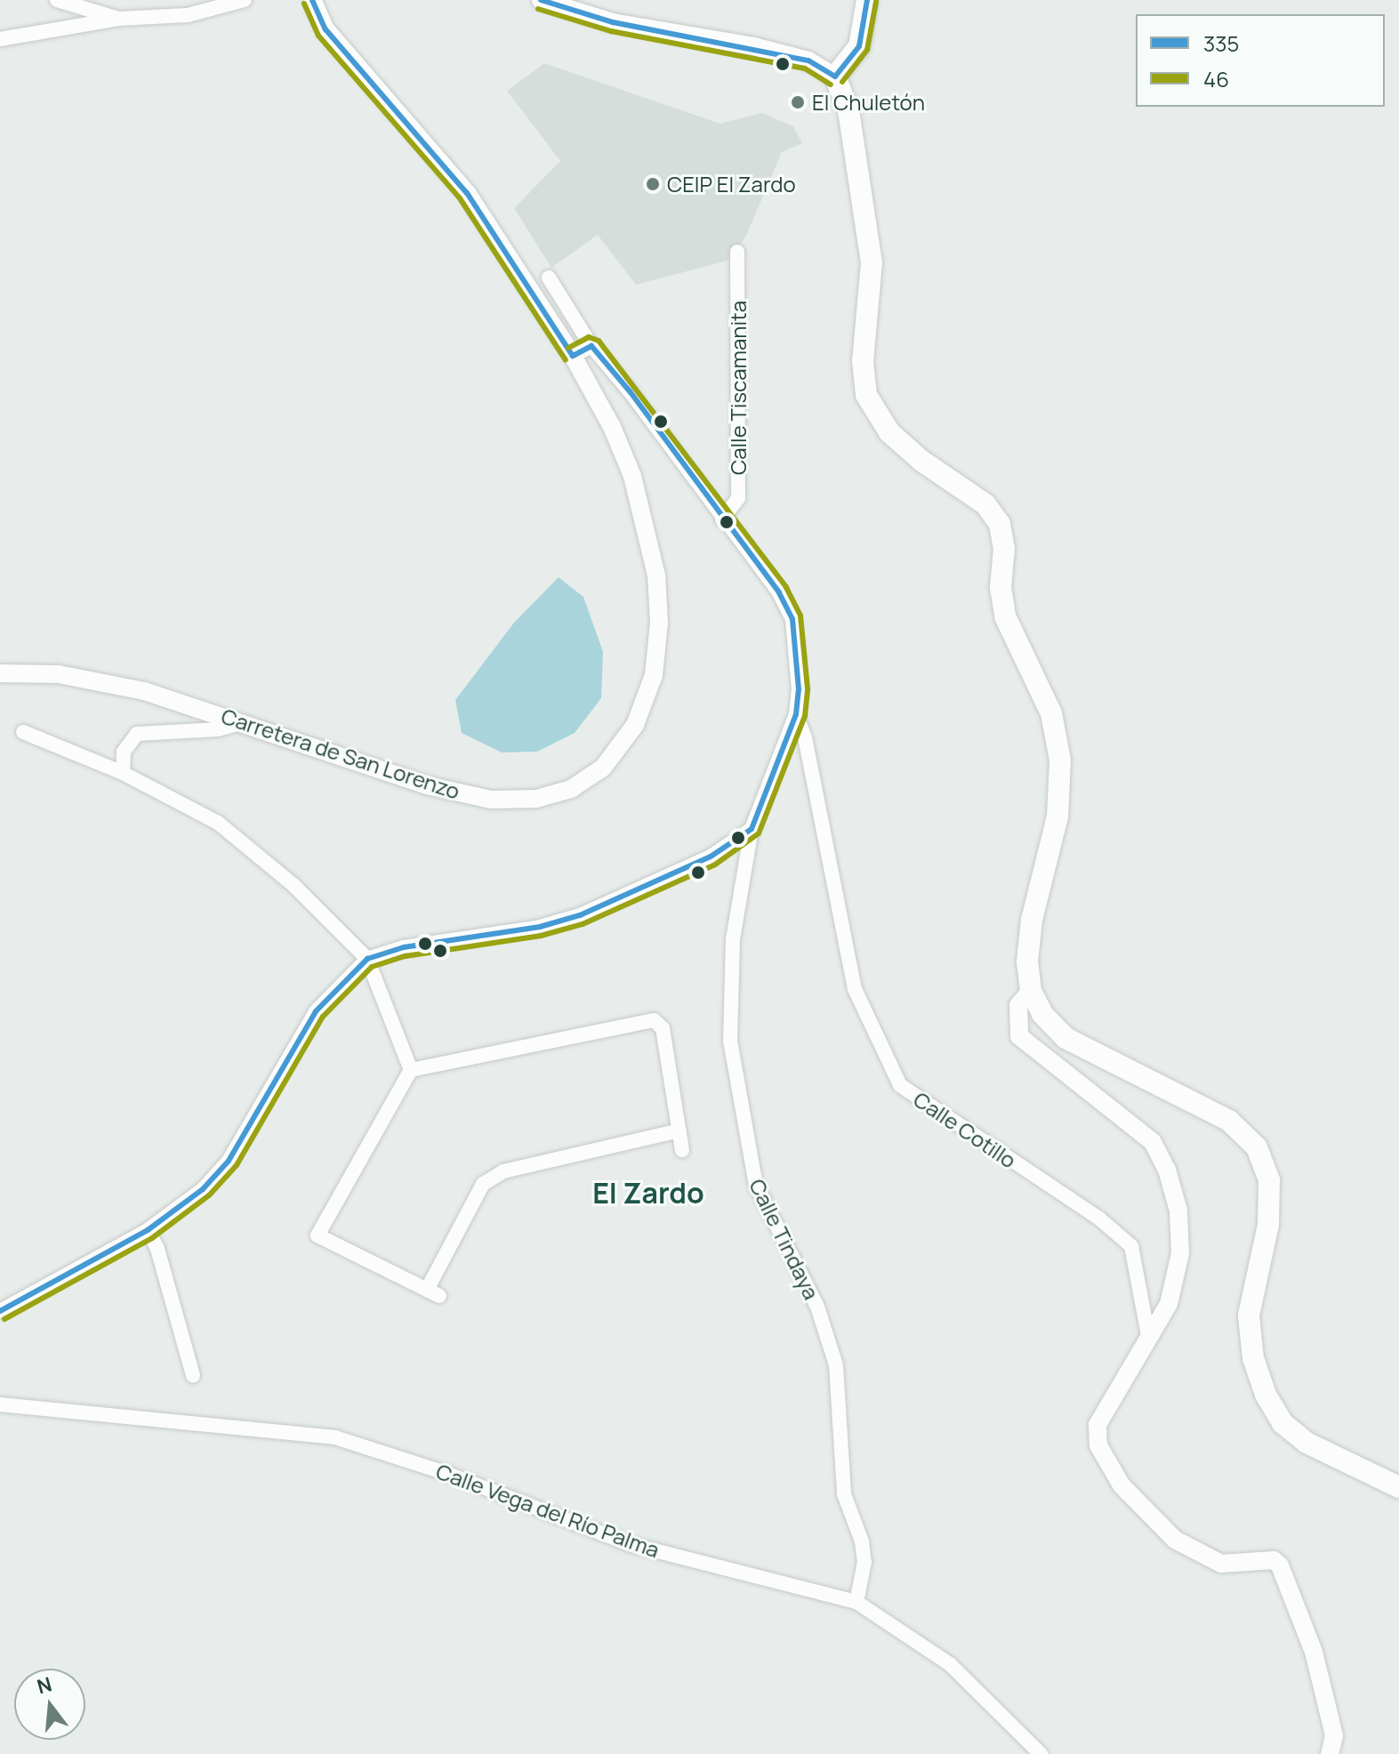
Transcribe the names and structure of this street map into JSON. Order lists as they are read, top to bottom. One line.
{"streets":{"street":["Calle Tiscamanita","Carretera de San Lorenzo","Calle Cotillo","Calle Tindaya","Calle Vega del Río Palma"]},"crossings":[["Calle Cotillo","Calle Tindaya"],["Calle Tindaya","Calle Vega del Río Palma"]],"districts":["El Zardo"],"places":["El Chuletón","CEIP El Zardo"],"lines":["transit line 335","transit line 46"],"legend":["335","46"],"north":"top"}
